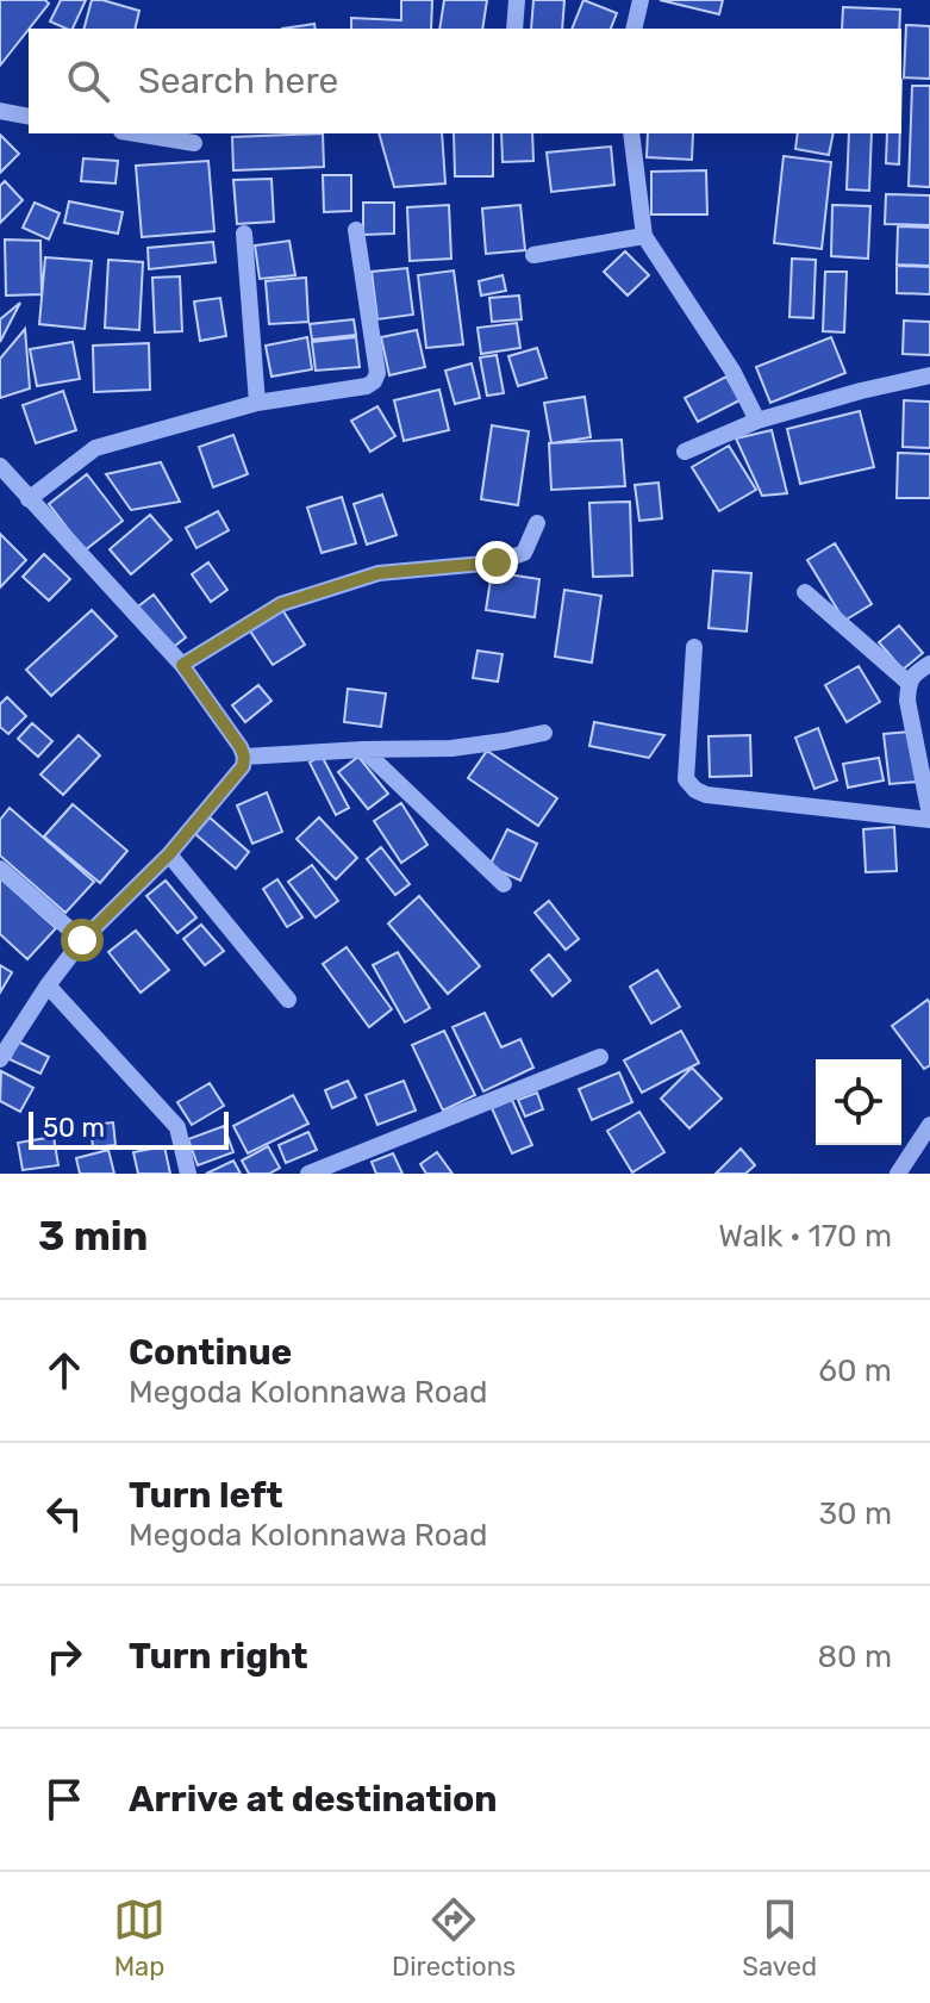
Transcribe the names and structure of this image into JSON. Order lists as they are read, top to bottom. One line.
{"scale_bar":"50 m","page":{"search":"Search here","scale":"50 m","heading":["3 min","Walk · 170 m"],"list":[["Continue","Megoda Kolonnawa Road","60 m"],["Turn left","Megoda Kolonnawa Road","30 m"],["Turn right","80 m"],"Arrive at destination"],"nav":["Map","Directions","Saved"]}}
